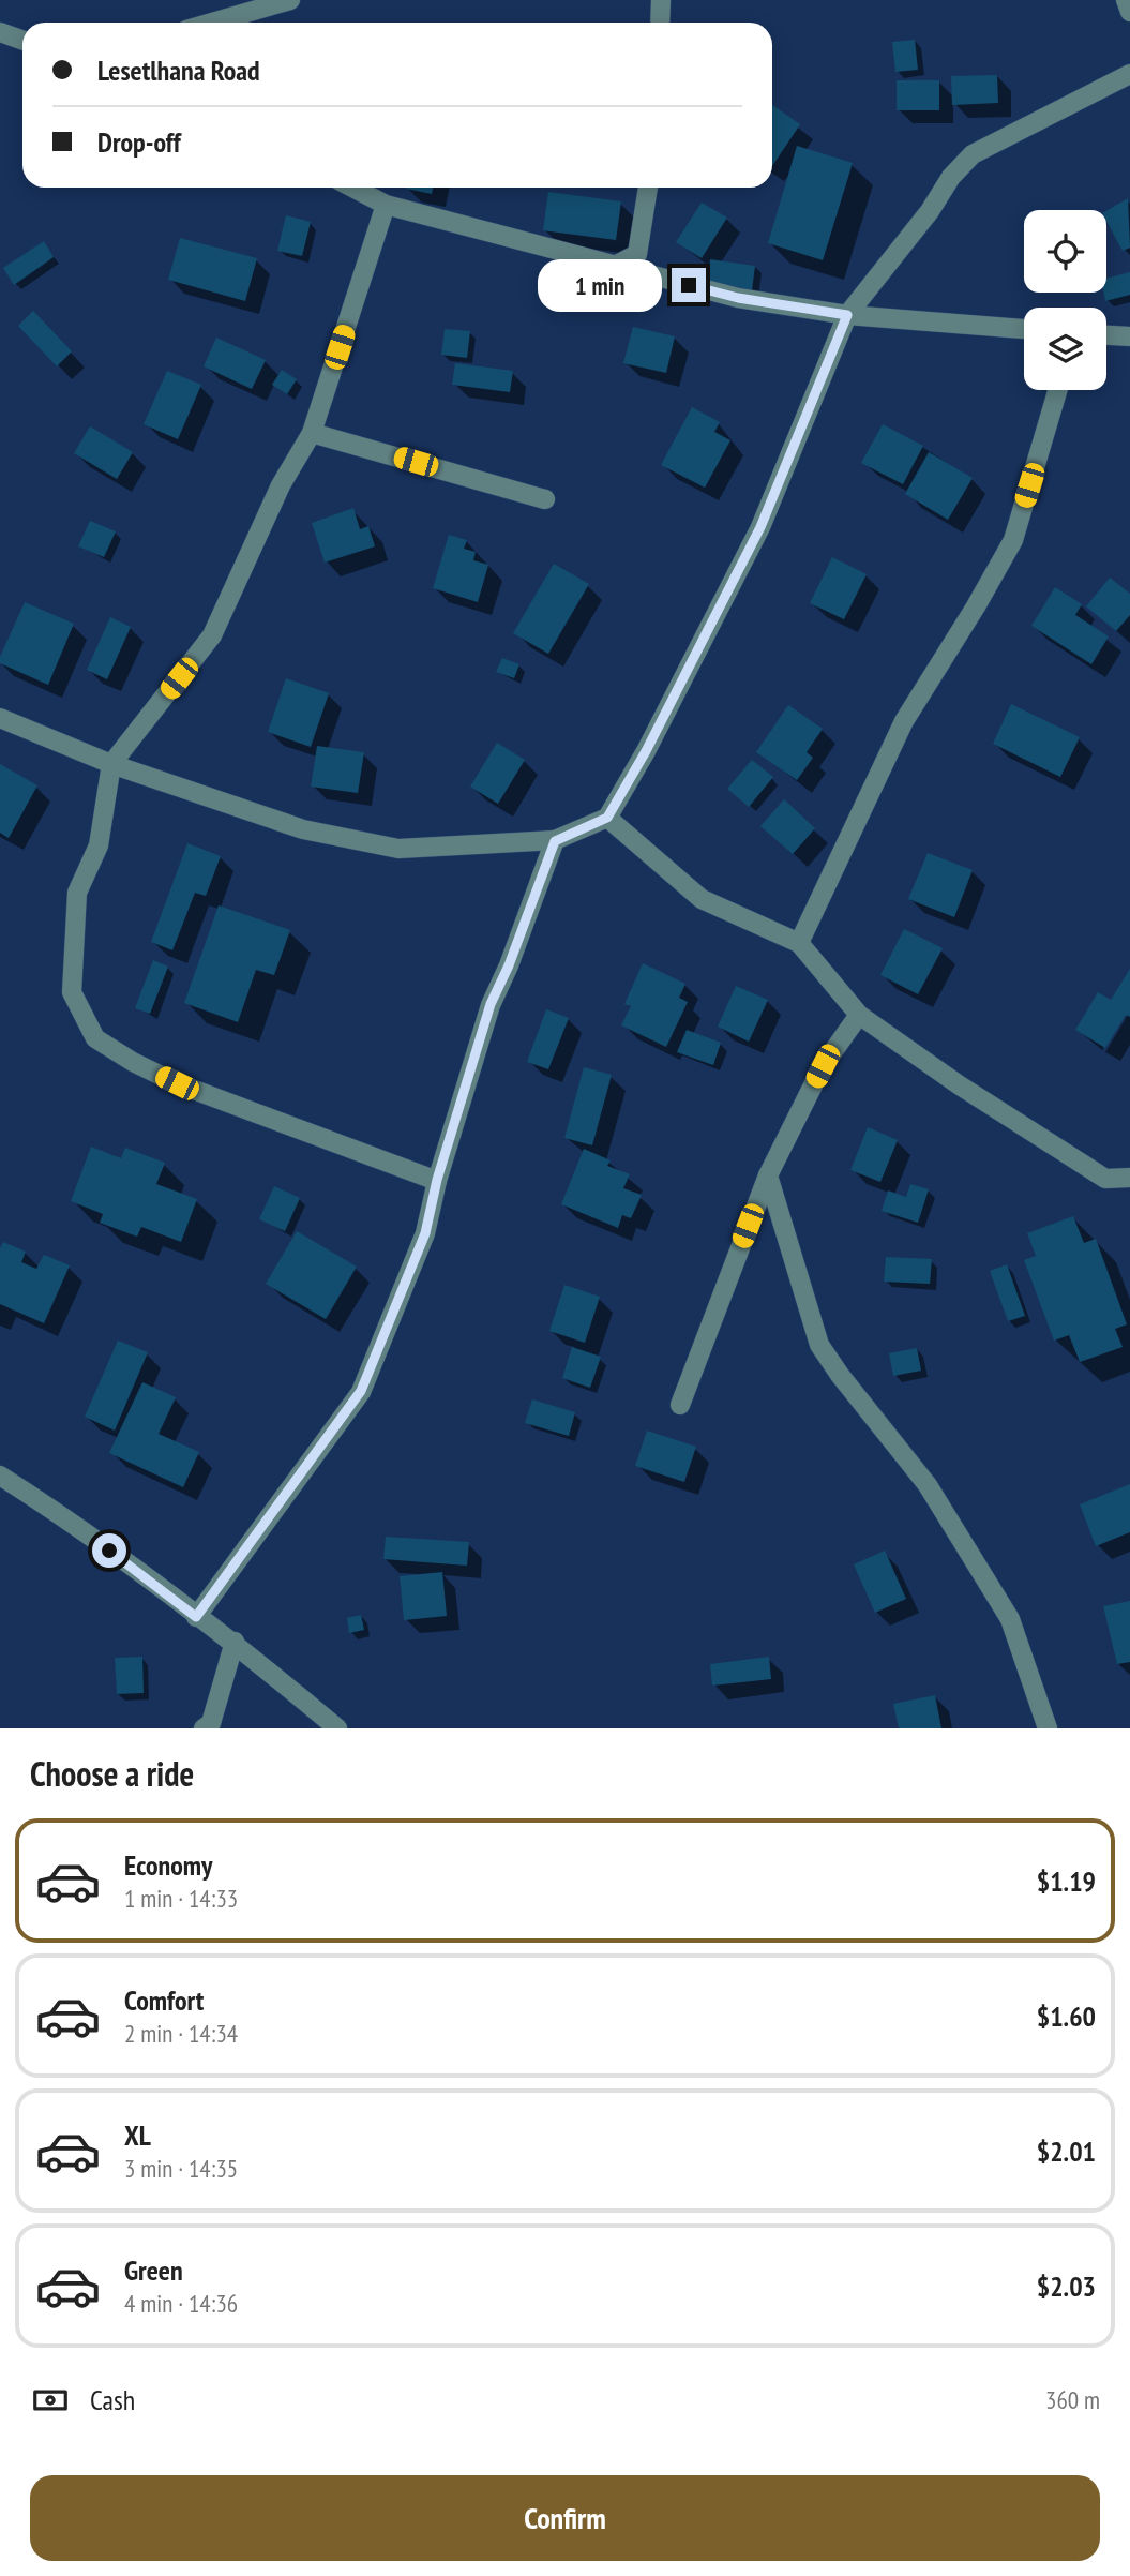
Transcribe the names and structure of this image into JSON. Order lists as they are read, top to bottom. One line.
{"page":{"banner":["Lesetlhana Road","Drop-off"],"bubble":"1 min","heading":"Choose a ride","list":[{"name":"Economy","note":"1 min · 14:33","value":"$1.19"},{"name":"Comfort","note":"2 min · 14:34","value":"$1.60"},{"name":"XL","note":"3 min · 14:35","value":"$2.01"},{"name":"Green","note":"4 min · 14:36","value":"$2.03"}],"pay":["Cash","360 m"],"buttons":"Confirm"}}
